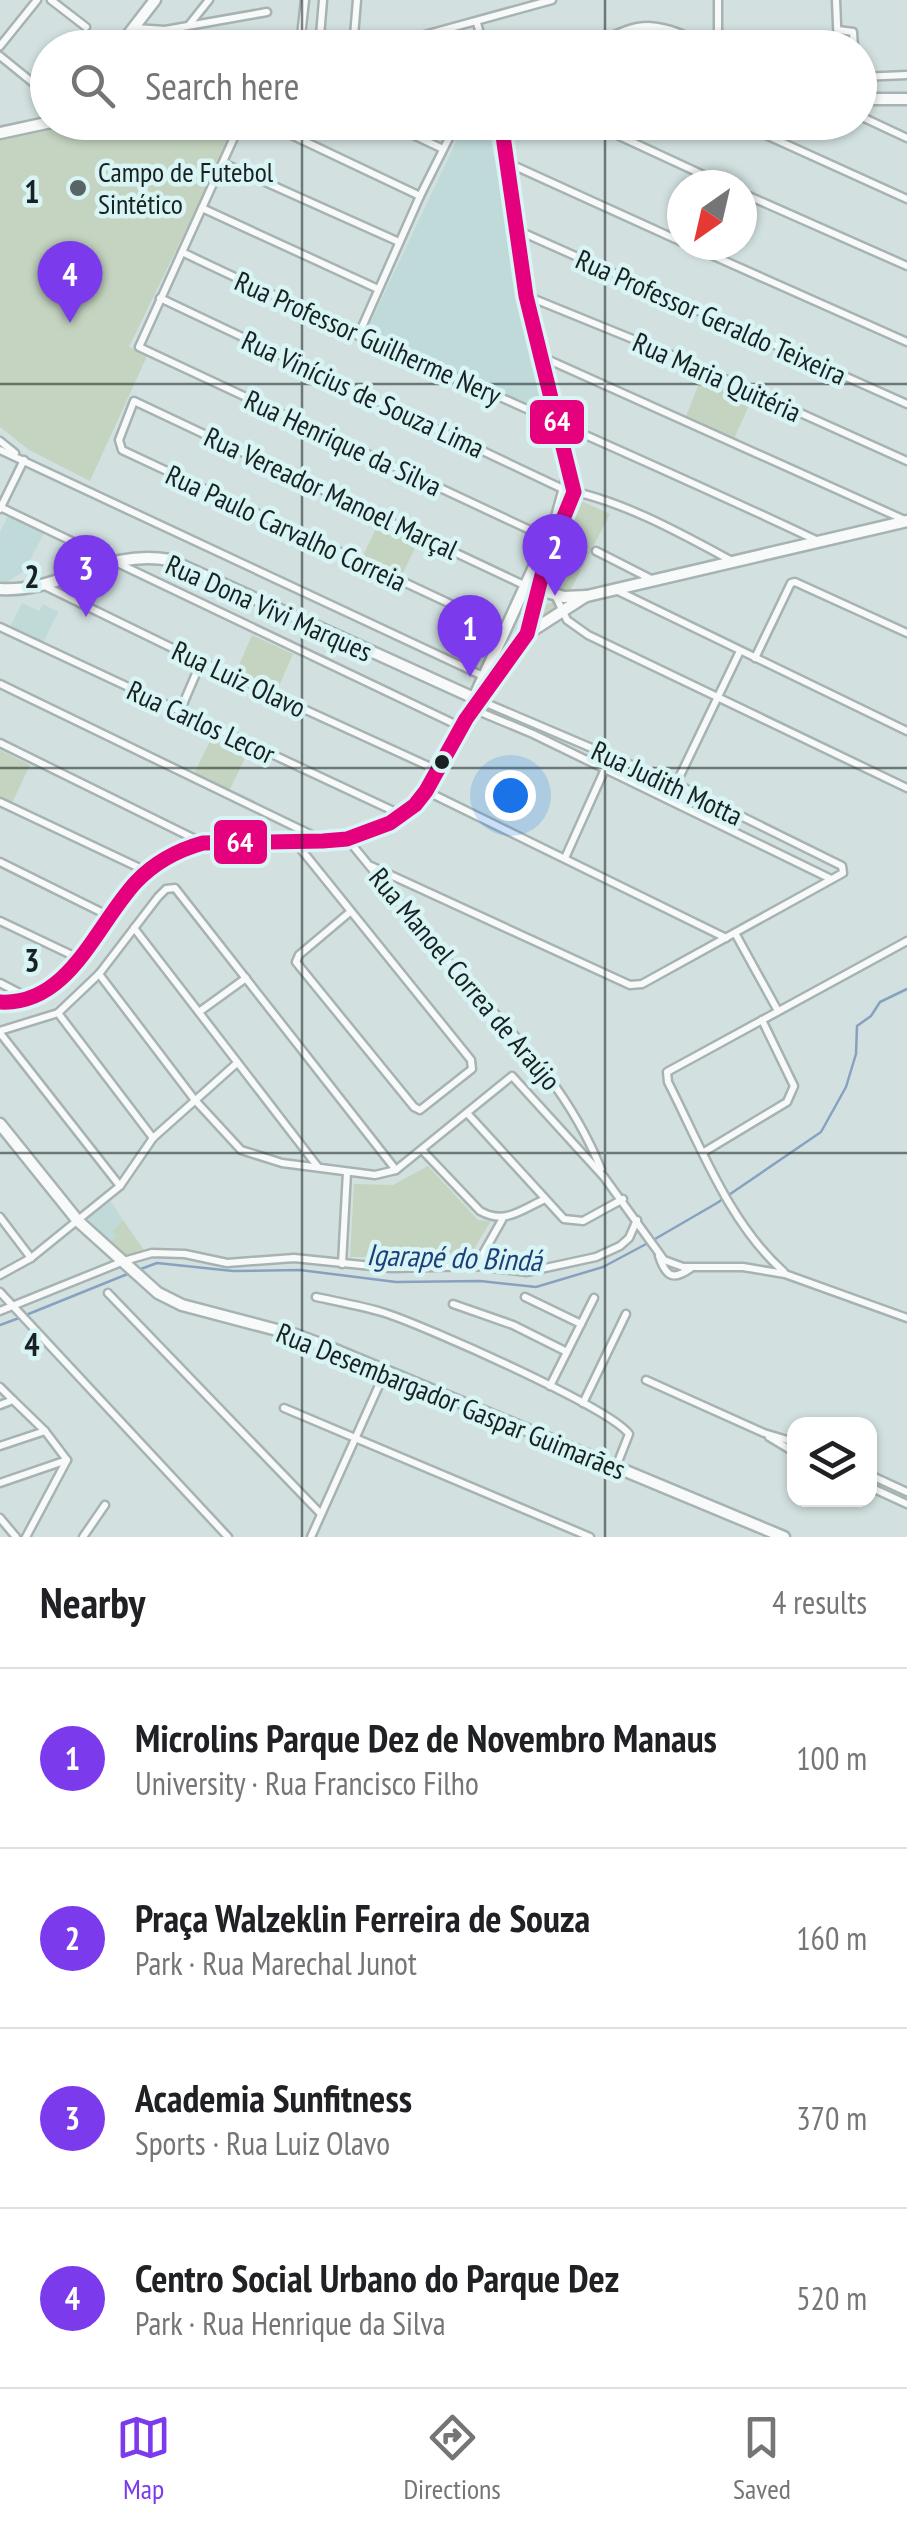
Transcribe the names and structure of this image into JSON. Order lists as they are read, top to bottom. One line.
{"streets":{"street":["Rua Professor Geraldo Teixeira","Rua Professor Guilherme Nery","Rua Maria Quitéria","Rua Vinícius de Souza Lima","Rua Henrique da Silva","Rua Vereador Manoel Marçal","Rua Paulo Carvalho Correia","Rua Dona Vivi Marques","Rua Luiz Olavo","Rua Carlos Lecor","Rua Judith Motta","Rua Manoel Correa de Araújo","Rua Desembargador Gaspar Guimarães"]},"crossings":[["Rua Vinícius de Souza Lima","Rua Henrique da Silva"],["Rua Vereador Manoel Marçal","Rua Paulo Carvalho Correia"],["Rua Dona Vivi Marques","Rua Luiz Olavo"],["Rua Dona Vivi Marques","Rua Judith Motta"]],"water":["Igarapé do Bindá"],"places":["Campo de Futebol Sintético"],"lines":["transit line 64"],"north":"bottom left","page":{"search":"Search here","pins":["4","2","3","1"],"heading":["Nearby","4 results"],"list":[{"mark":"1","name":"Microlins Parque Dez de Novembro Manaus","note":"University · Rua Francisco Filho","value":"100 m"},{"mark":"2","name":"Praça Walzeklin Ferreira de Souza","note":"Park · Rua Marechal Junot","value":"160 m"},{"mark":"3","name":"Academia Sunfitness","note":"Sports · Rua Luiz Olavo","value":"370 m"},{"mark":"4","name":"Centro Social Urbano do Parque Dez","note":"Park · Rua Henrique da Silva","value":"520 m"}],"nav":["Map","Directions","Saved"]},"grid":{"rows":["1","2","3","4"]}}
